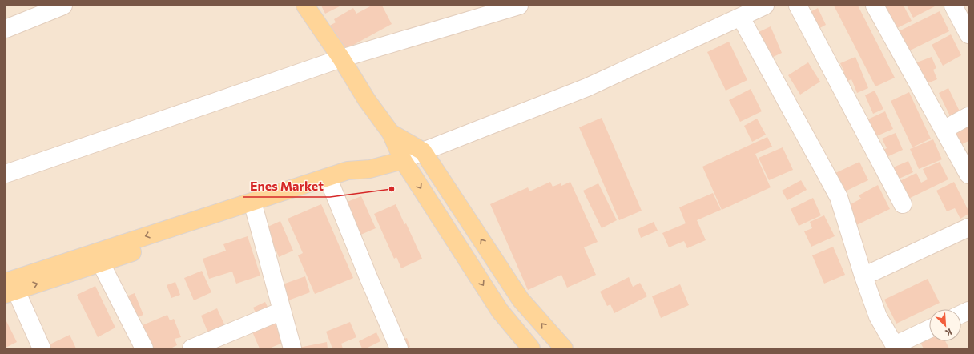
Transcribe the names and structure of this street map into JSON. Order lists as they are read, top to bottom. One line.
{"places":["Enes Market"],"north":"bottom right"}
